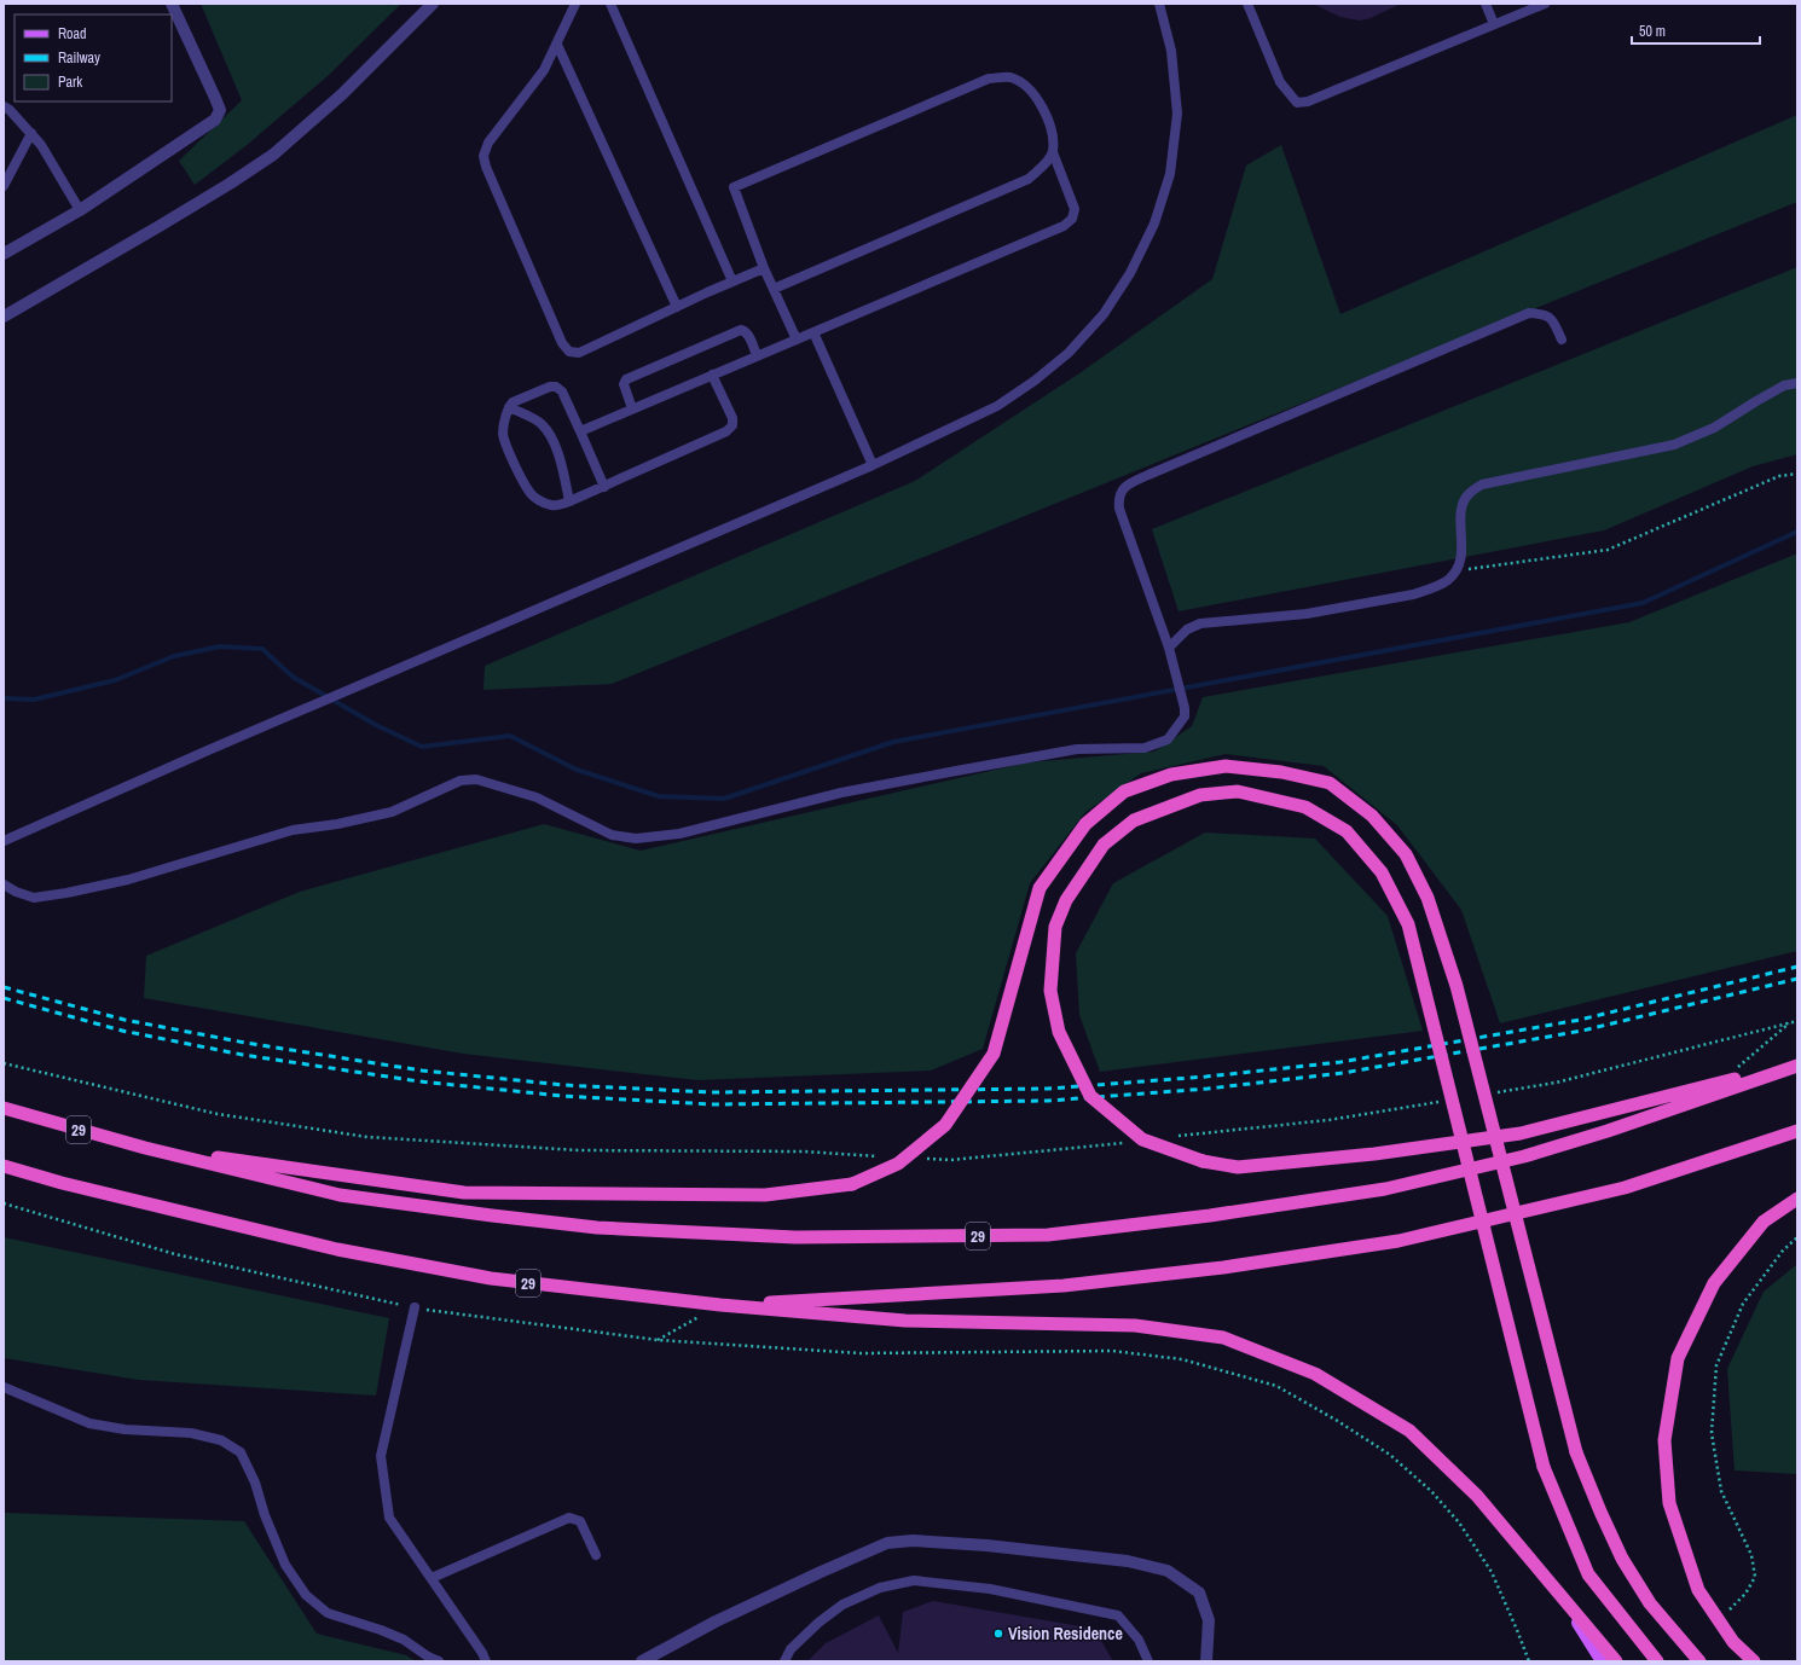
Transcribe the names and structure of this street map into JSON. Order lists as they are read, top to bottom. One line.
{"streets":{"highway":["29"]},"places":["Vision Residence"],"legend":["Road","Railway","Park"],"scale_bar":"50 m"}
